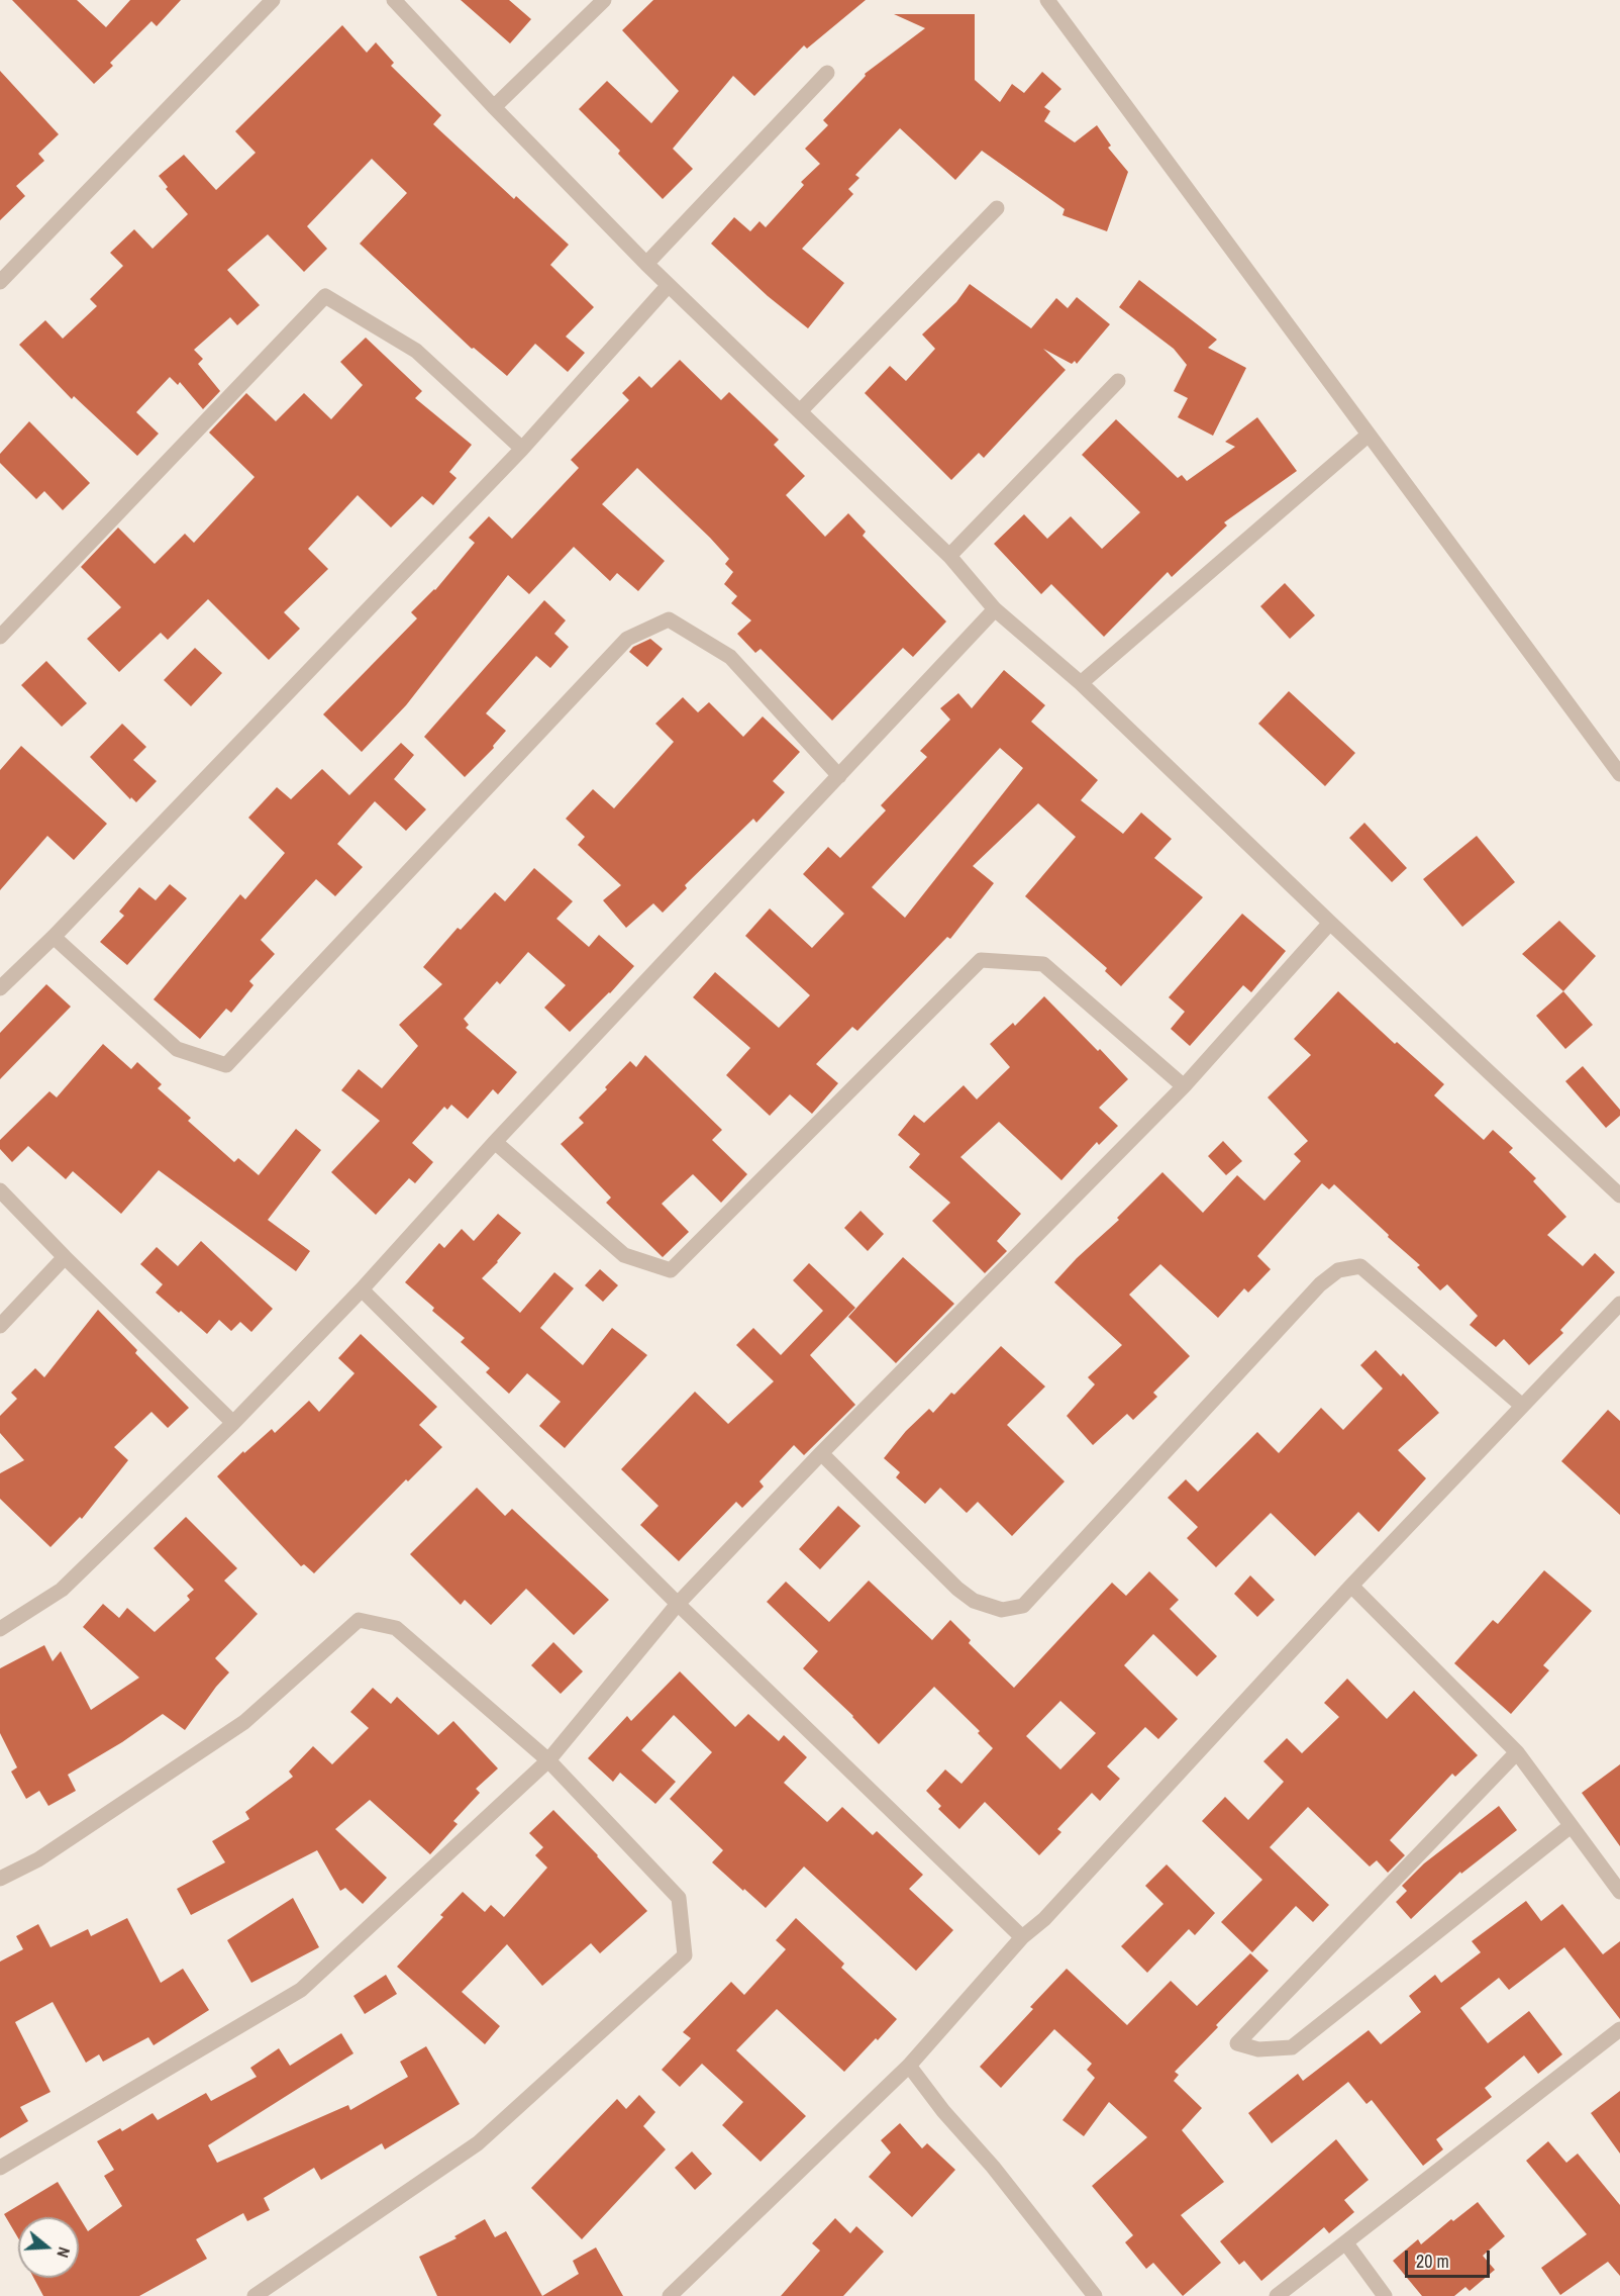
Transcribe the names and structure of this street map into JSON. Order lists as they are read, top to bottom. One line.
{"scale_bar":"20 m","north":"right"}
